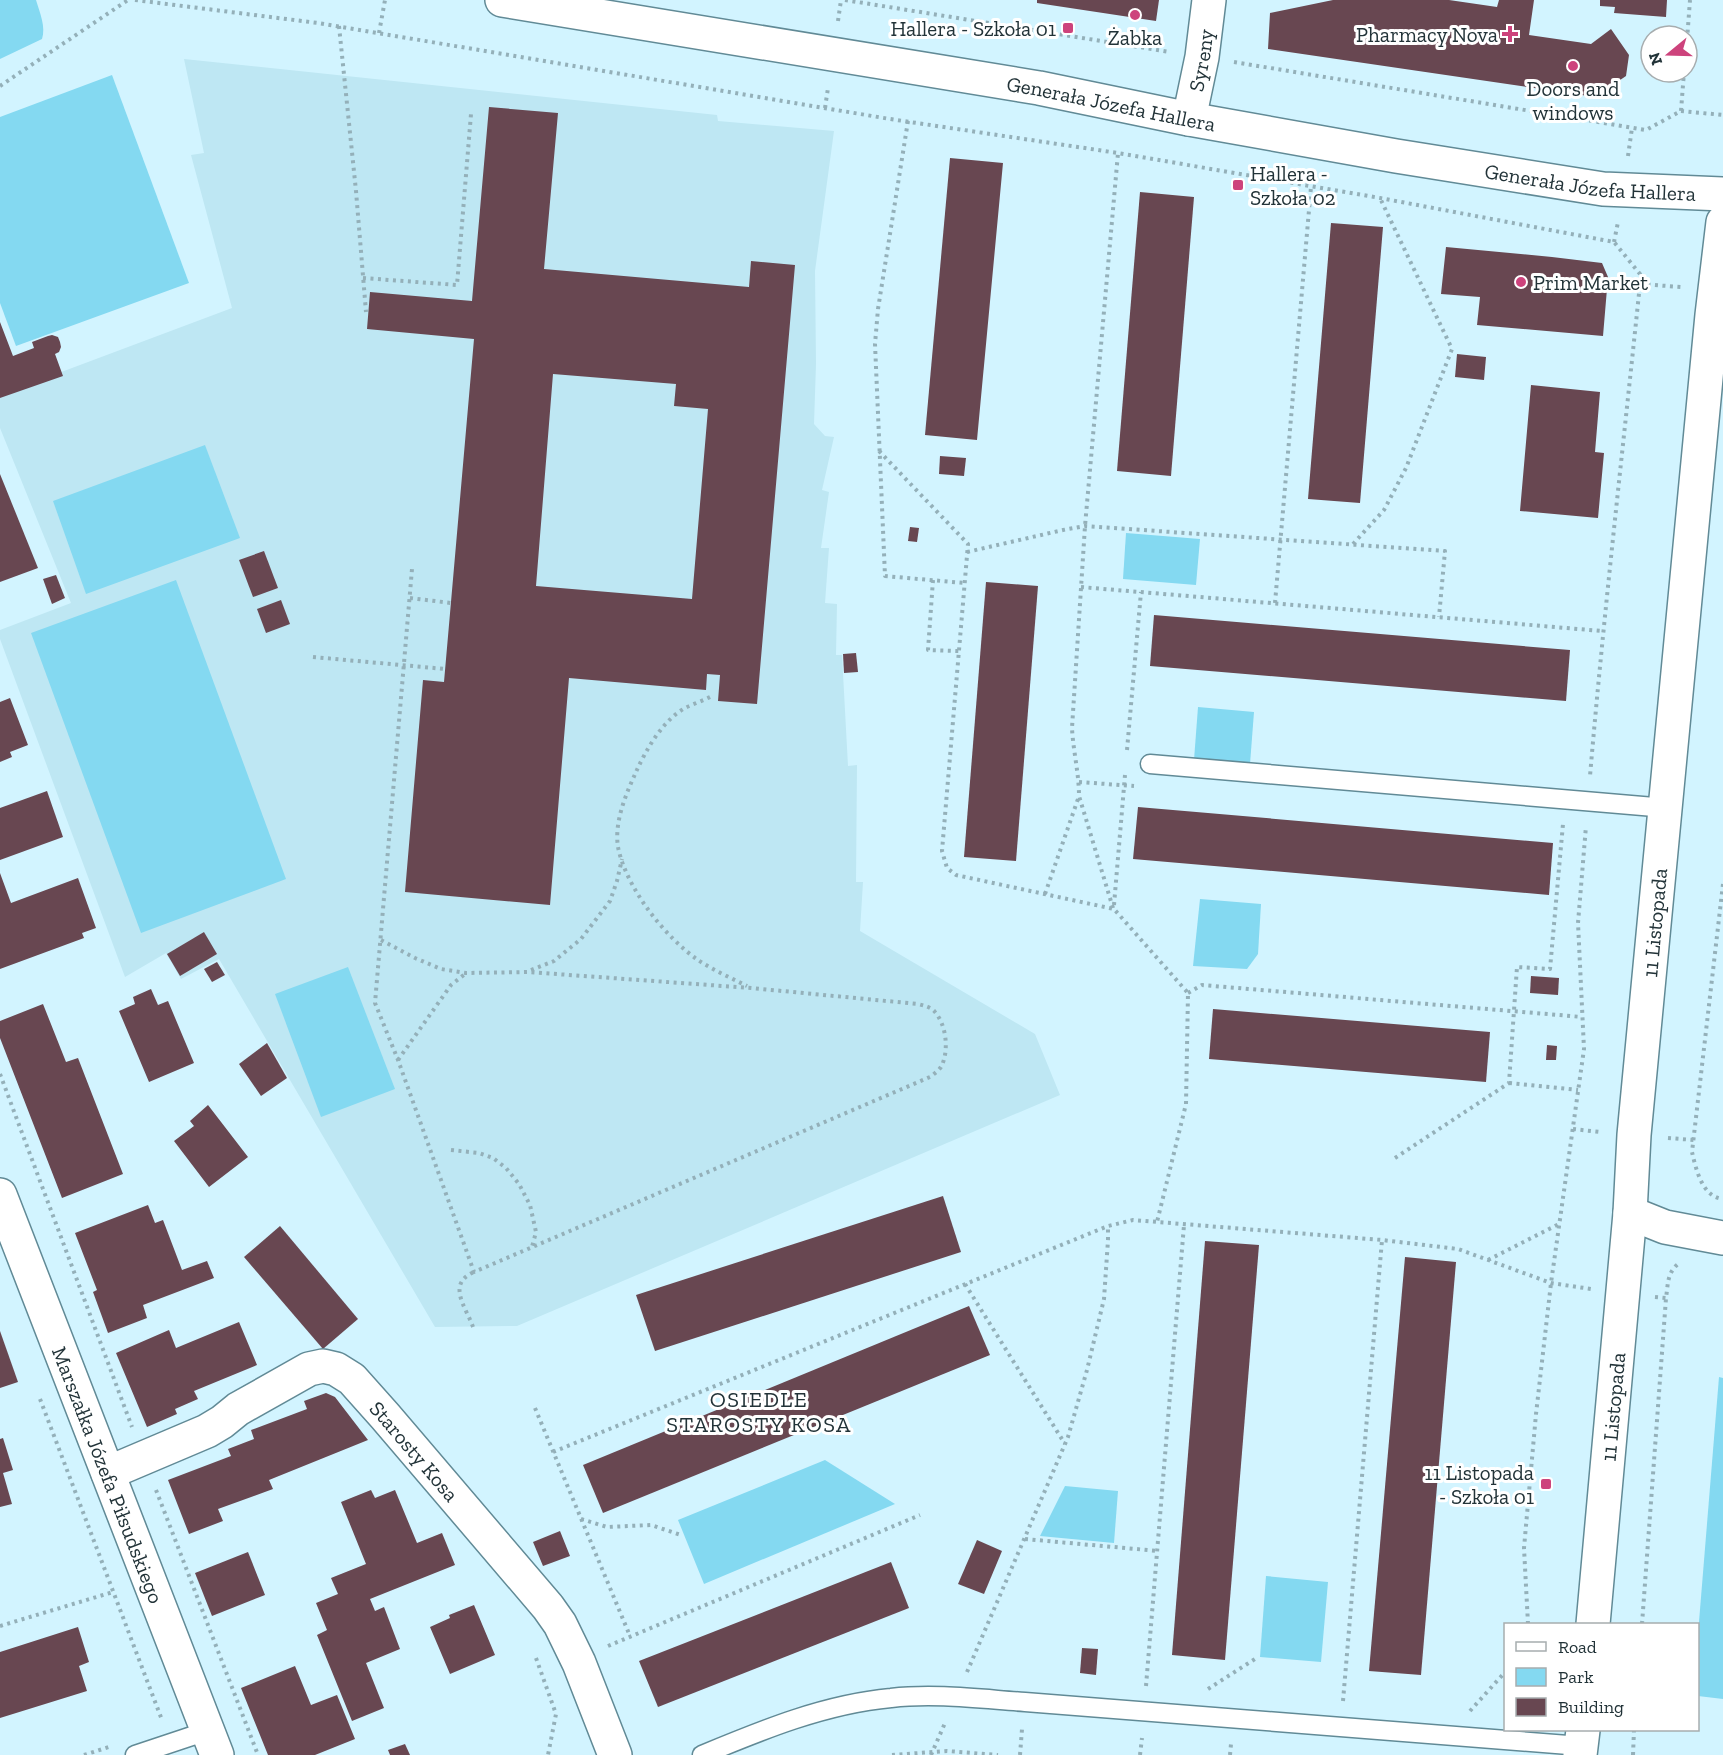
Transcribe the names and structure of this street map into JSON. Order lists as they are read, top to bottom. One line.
{"streets":{"street":["Syreny","Generała Józefa Hallera","11 Listopada","Starosty Kosa","Marszałka Józefa Piłsudskiego"]},"crossings":[["Syreny","Generała Józefa Hallera"],["Starosty Kosa","Marszałka Józefa Piłsudskiego"]],"districts":["OSIEDLE STAROSTY KOSA"],"places":{"other":["Żabka","Doors and windows","Prim Market"],"transit":["Hallera - Szkoła 01","Hallera - Szkoła 02","11 Listopada - Szkoła 01"],"health":["Pharmacy Nova"]},"legend":["Road","Park","Building"],"north":"left"}
